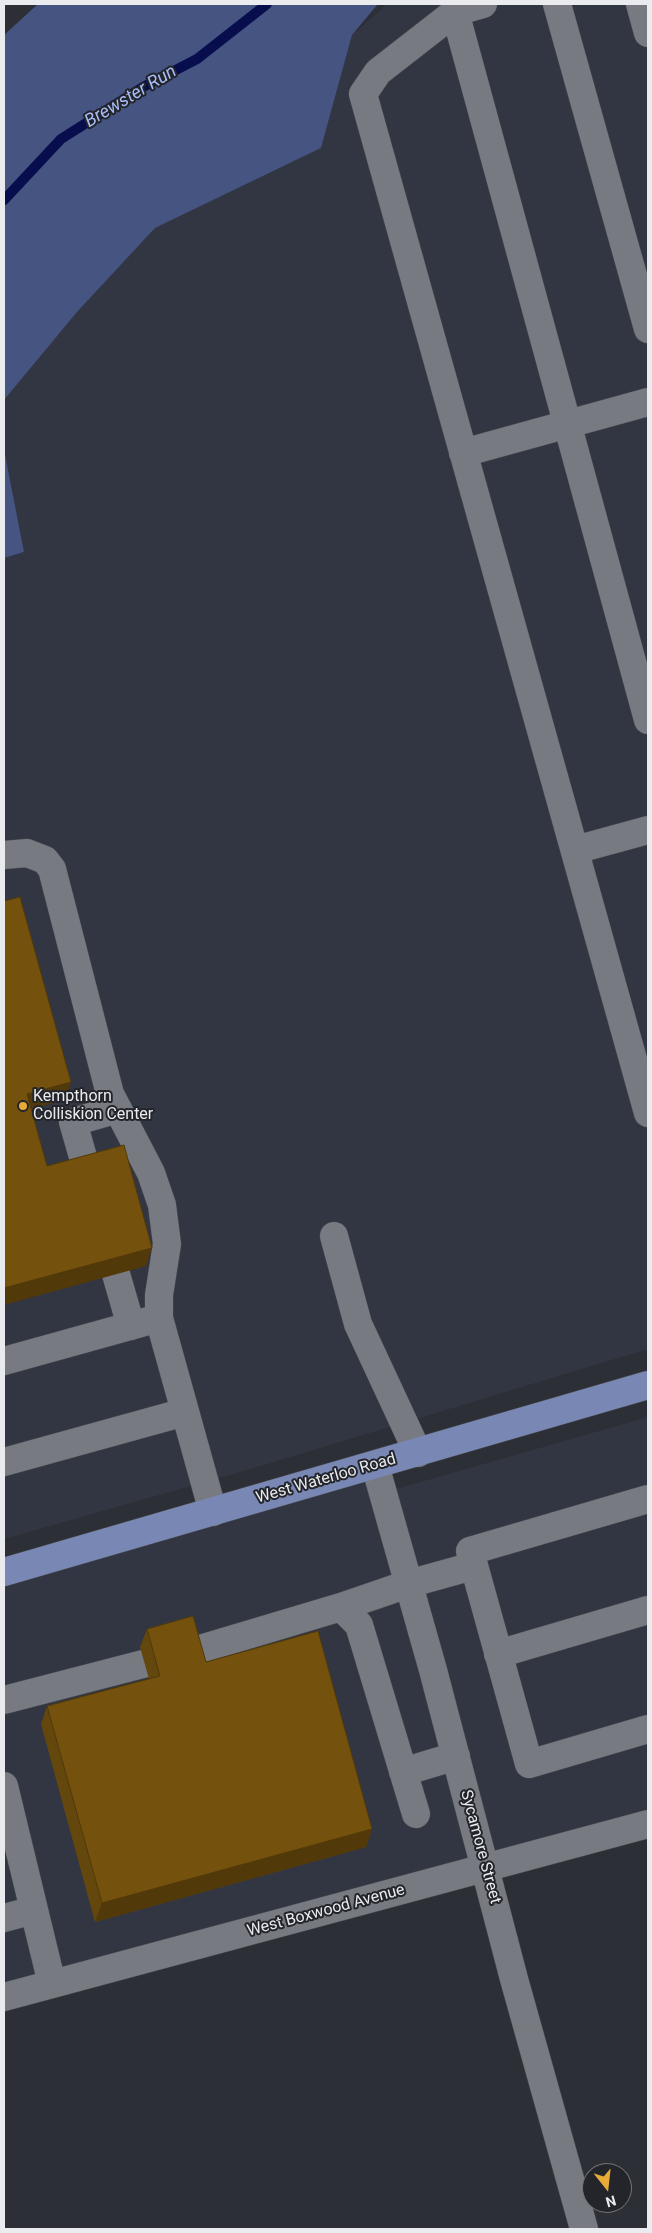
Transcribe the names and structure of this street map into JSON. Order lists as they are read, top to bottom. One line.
{"streets":{"main road":["West Waterloo Road"],"street":["Sycamore Street","West Boxwood Avenue"]},"crossings":[["West Waterloo Road","Sycamore Street"],["Sycamore Street","West Boxwood Avenue"]],"water":["Brewster Run"],"places":["Kempthorn Colliskion Center"],"north":"bottom"}
